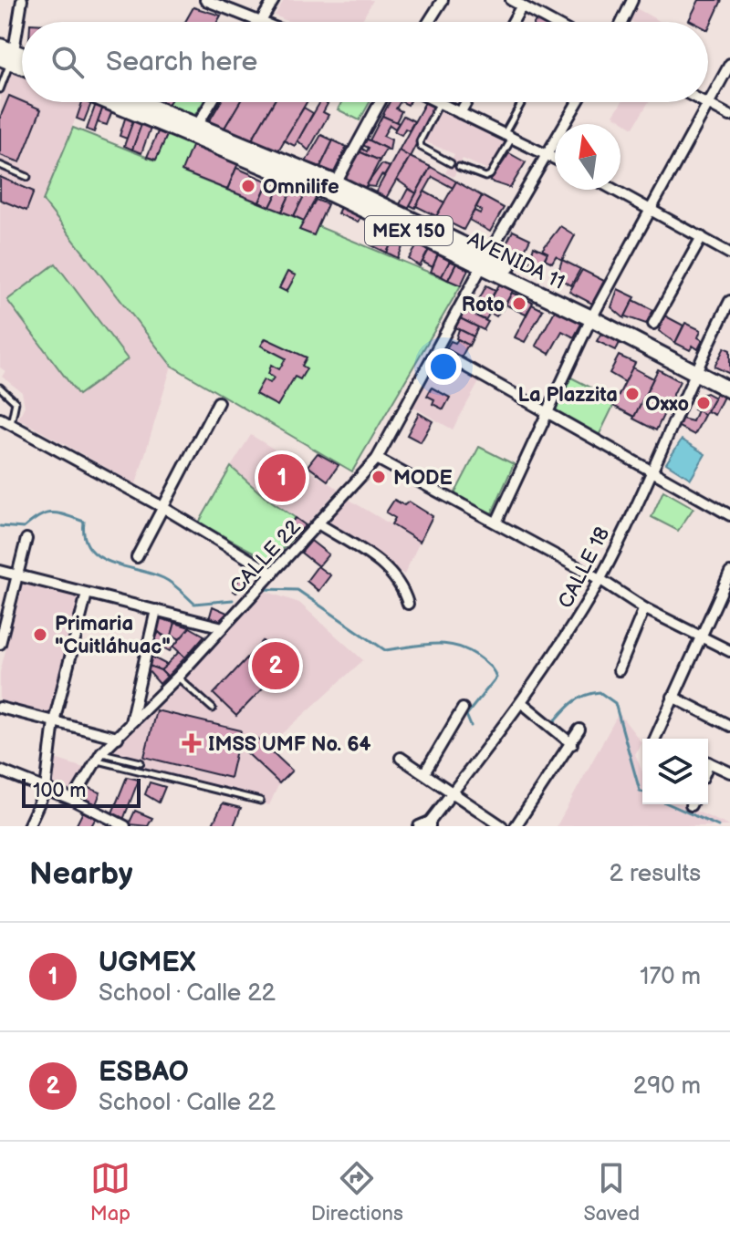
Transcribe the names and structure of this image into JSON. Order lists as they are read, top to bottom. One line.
{"streets":{"main road":["MEX 150","AVENIDA 11"],"street":["CALLE 22","CALLE 18"]},"crossings":[["AVENIDA 11","CALLE 22"],["AVENIDA 11","CALLE 18"]],"places":{"other":["Omnilife","Roto","La Plazzita","Oxxo","MODE","Primaria \"Cuitláhuac\""],"health":["IMSS UMF No. 64"]},"scale_bar":"100 m","north":"top","page":{"search":"Search here","pins":["1","2"],"scale":"100 m","heading":["Nearby","2 results"],"list":[{"mark":"1","name":"UGMEX","note":"School · Calle 22","value":"170 m"},{"mark":"2","name":"ESBAO","note":"School · Calle 22","value":"290 m"}],"nav":["Map","Directions","Saved"]}}
